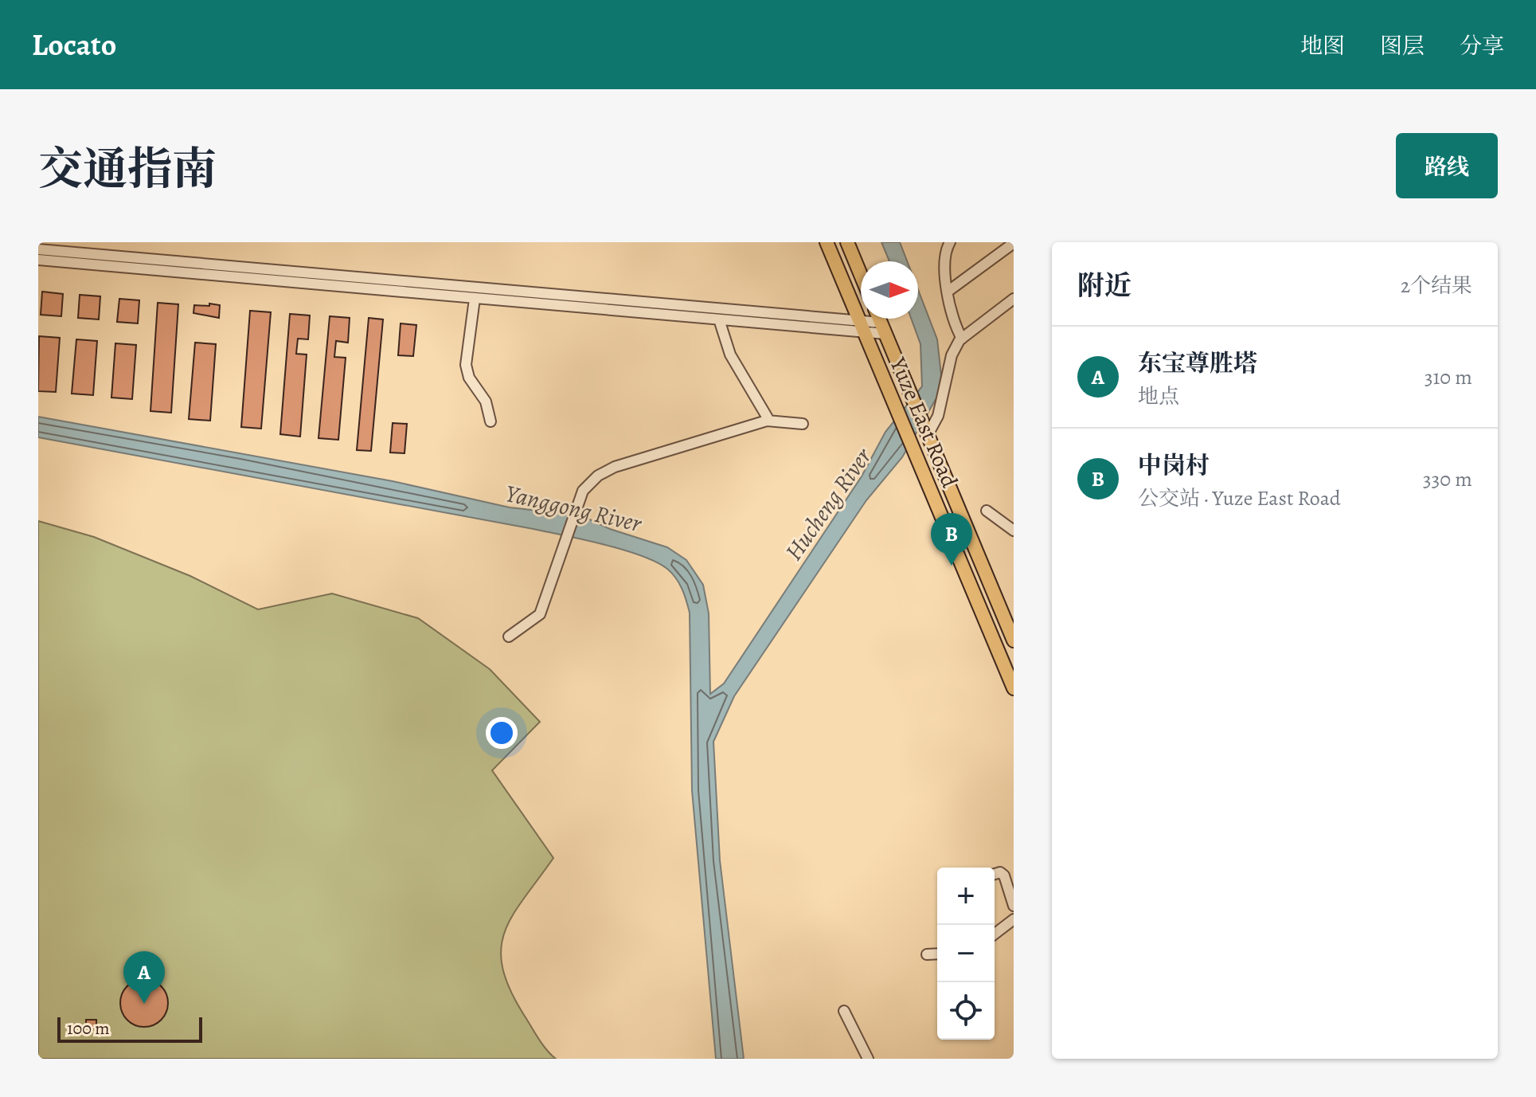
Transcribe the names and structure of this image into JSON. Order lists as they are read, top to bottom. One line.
{"streets":{"main road":["Yuze East Road"]},"water":["Hucheng River","Yanggong River"],"scale_bar":"100 m","north":"right","page":{"header":"Locato","nav":["地图","图层","分享"],"title":"交通指南","buttons":"路线","heading":["附近","2个结果"],"list":[{"mark":"A","name":"东宝尊胜塔","note":"地点","value":"310 m"},{"mark":"B","name":"中岗村","note":"公交站 · Yuze East Road","value":"330 m"}],"pins":["B","A"],"map_buttons":["+","−"],"scale":"100 m"}}
